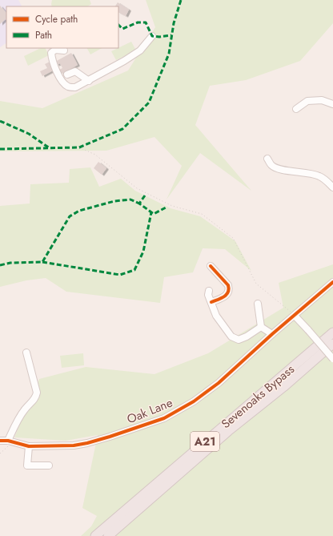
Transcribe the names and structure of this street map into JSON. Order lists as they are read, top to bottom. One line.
{"streets":{"highway":["Sevenoaks Bypass","A21"],"street":["Oak Lane"]},"legend":["Cycle path","Path"]}
